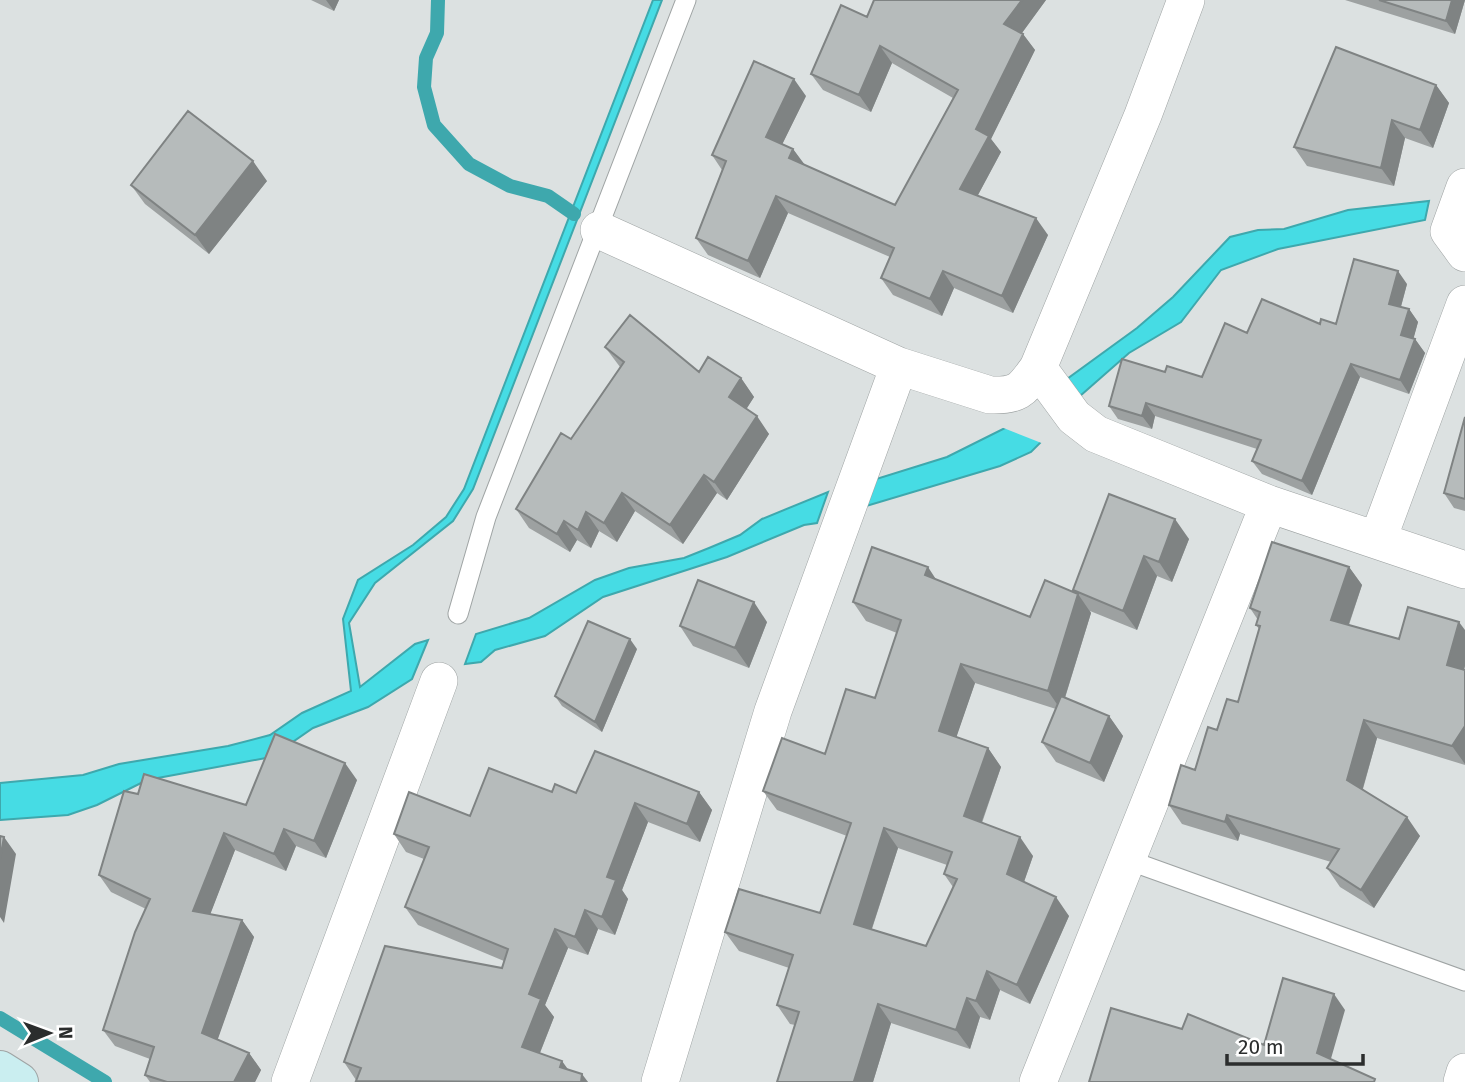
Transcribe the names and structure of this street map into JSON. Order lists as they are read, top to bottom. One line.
{"scale_bar":"20 m","north":"right"}
